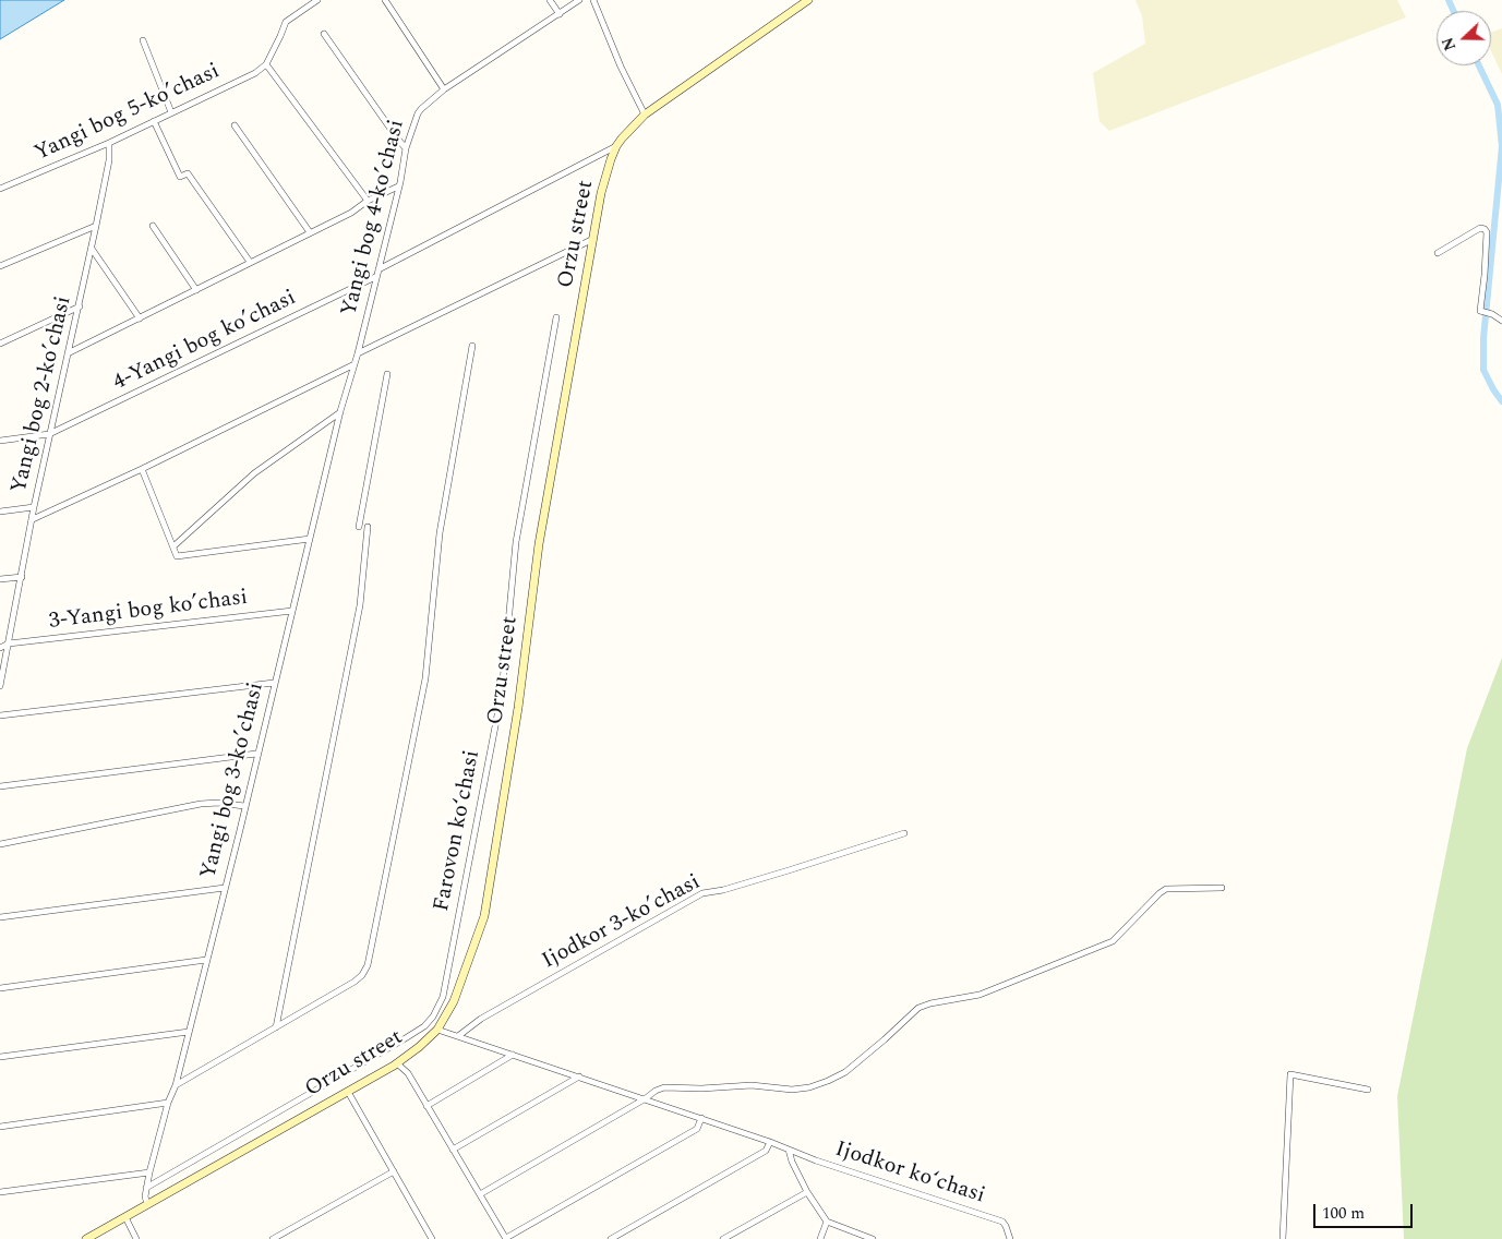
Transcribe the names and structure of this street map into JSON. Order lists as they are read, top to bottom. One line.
{"streets":{"main road":["Orzu street"],"street":["Yangi bog 5-koʼchasi","Yangi bog 4-koʼchasi","4-Yangi bog koʼchasi","Yangi bog 2-koʼchasi","3-Yangi bog koʼchasi","Yangi bog 3-koʼchasi","Farovon koʻchasi","Ijodkor 3-koʼchasi","Ijodkor koʻchasi"]},"crossings":[["Yangi bog 5-koʼchasi","Yangi bog 2-koʼchasi"],["Yangi bog 4-koʼchasi","4-Yangi bog koʼchasi"],["Yangi bog 4-koʼchasi","Yangi bog 3-koʼchasi"],["Orzu street","Yangi bog 3-koʼchasi"],["Orzu street","Ijodkor koʻchasi"],["4-Yangi bog koʼchasi","Yangi bog 2-koʼchasi"],["Yangi bog 2-koʼchasi","3-Yangi bog koʼchasi"],["3-Yangi bog koʼchasi","Yangi bog 3-koʼchasi"],["Yangi bog 3-koʼchasi","Farovon koʻchasi"],["Ijodkor 3-koʼchasi","Ijodkor koʻchasi"]],"scale_bar":"100 m","north":"left"}
